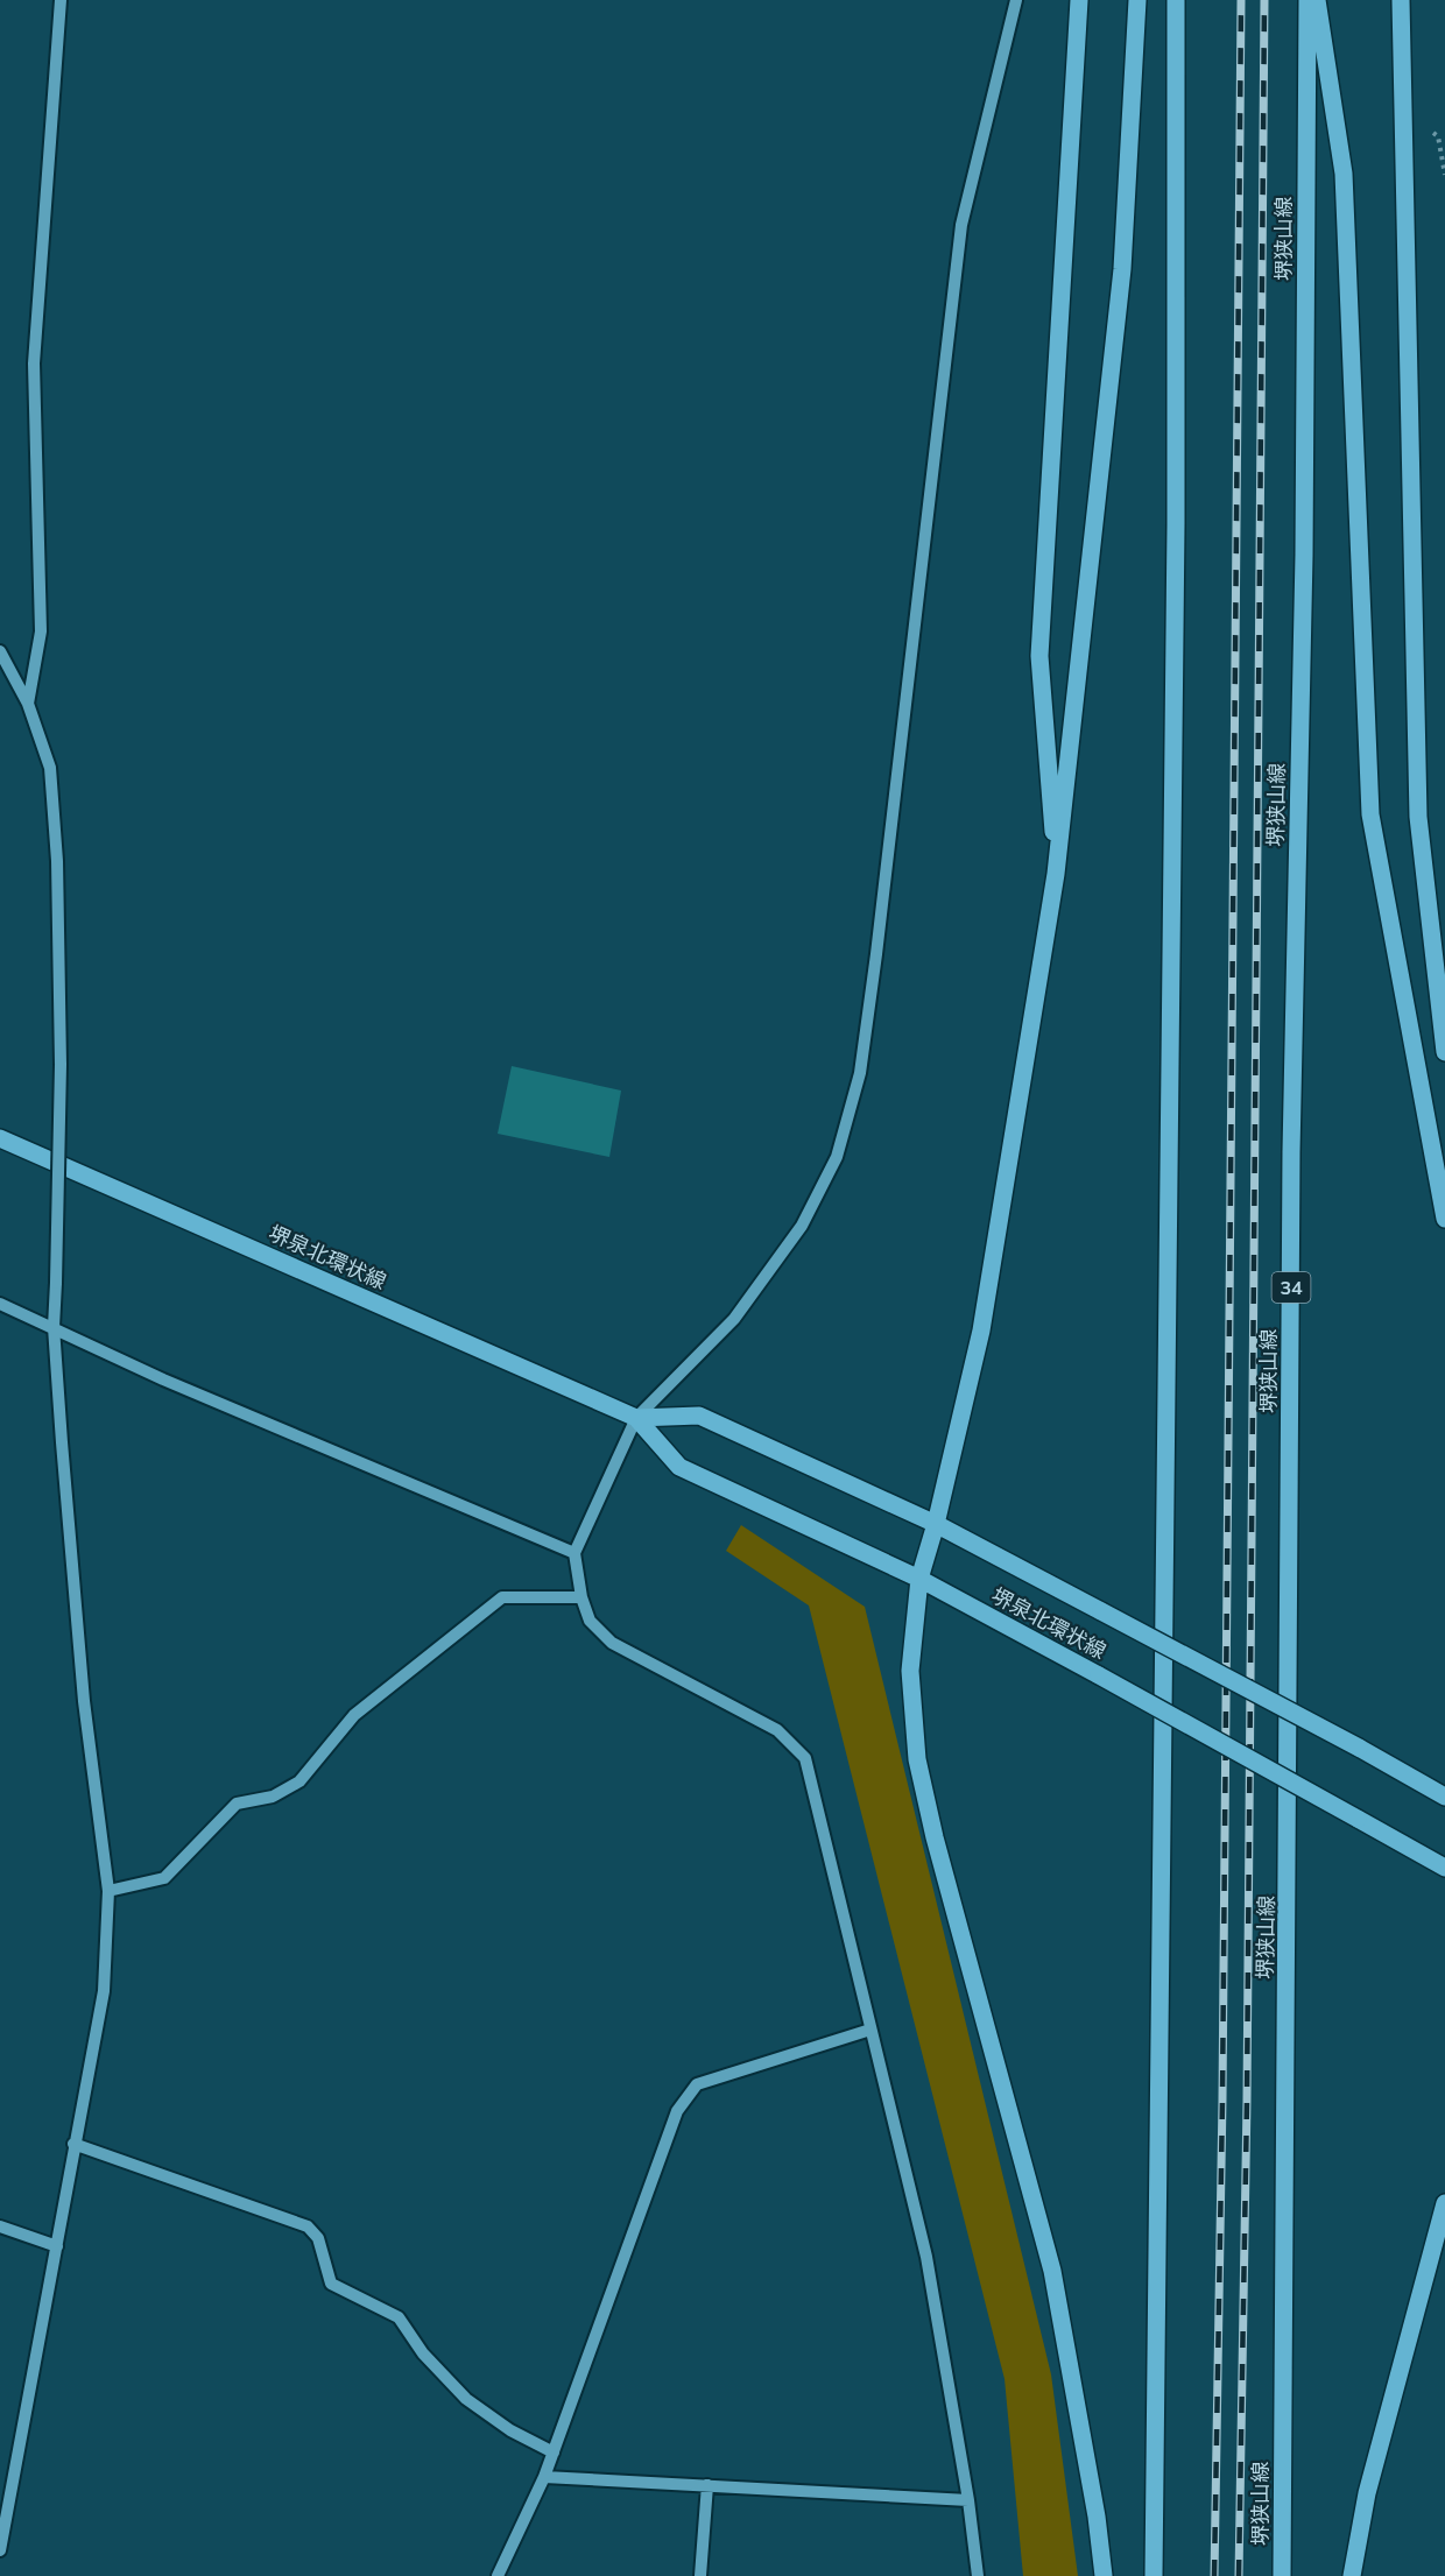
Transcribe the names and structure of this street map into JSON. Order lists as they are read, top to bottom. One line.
{"streets":{"main road":["堺狭山線","堺泉北環状線","34"]}}
